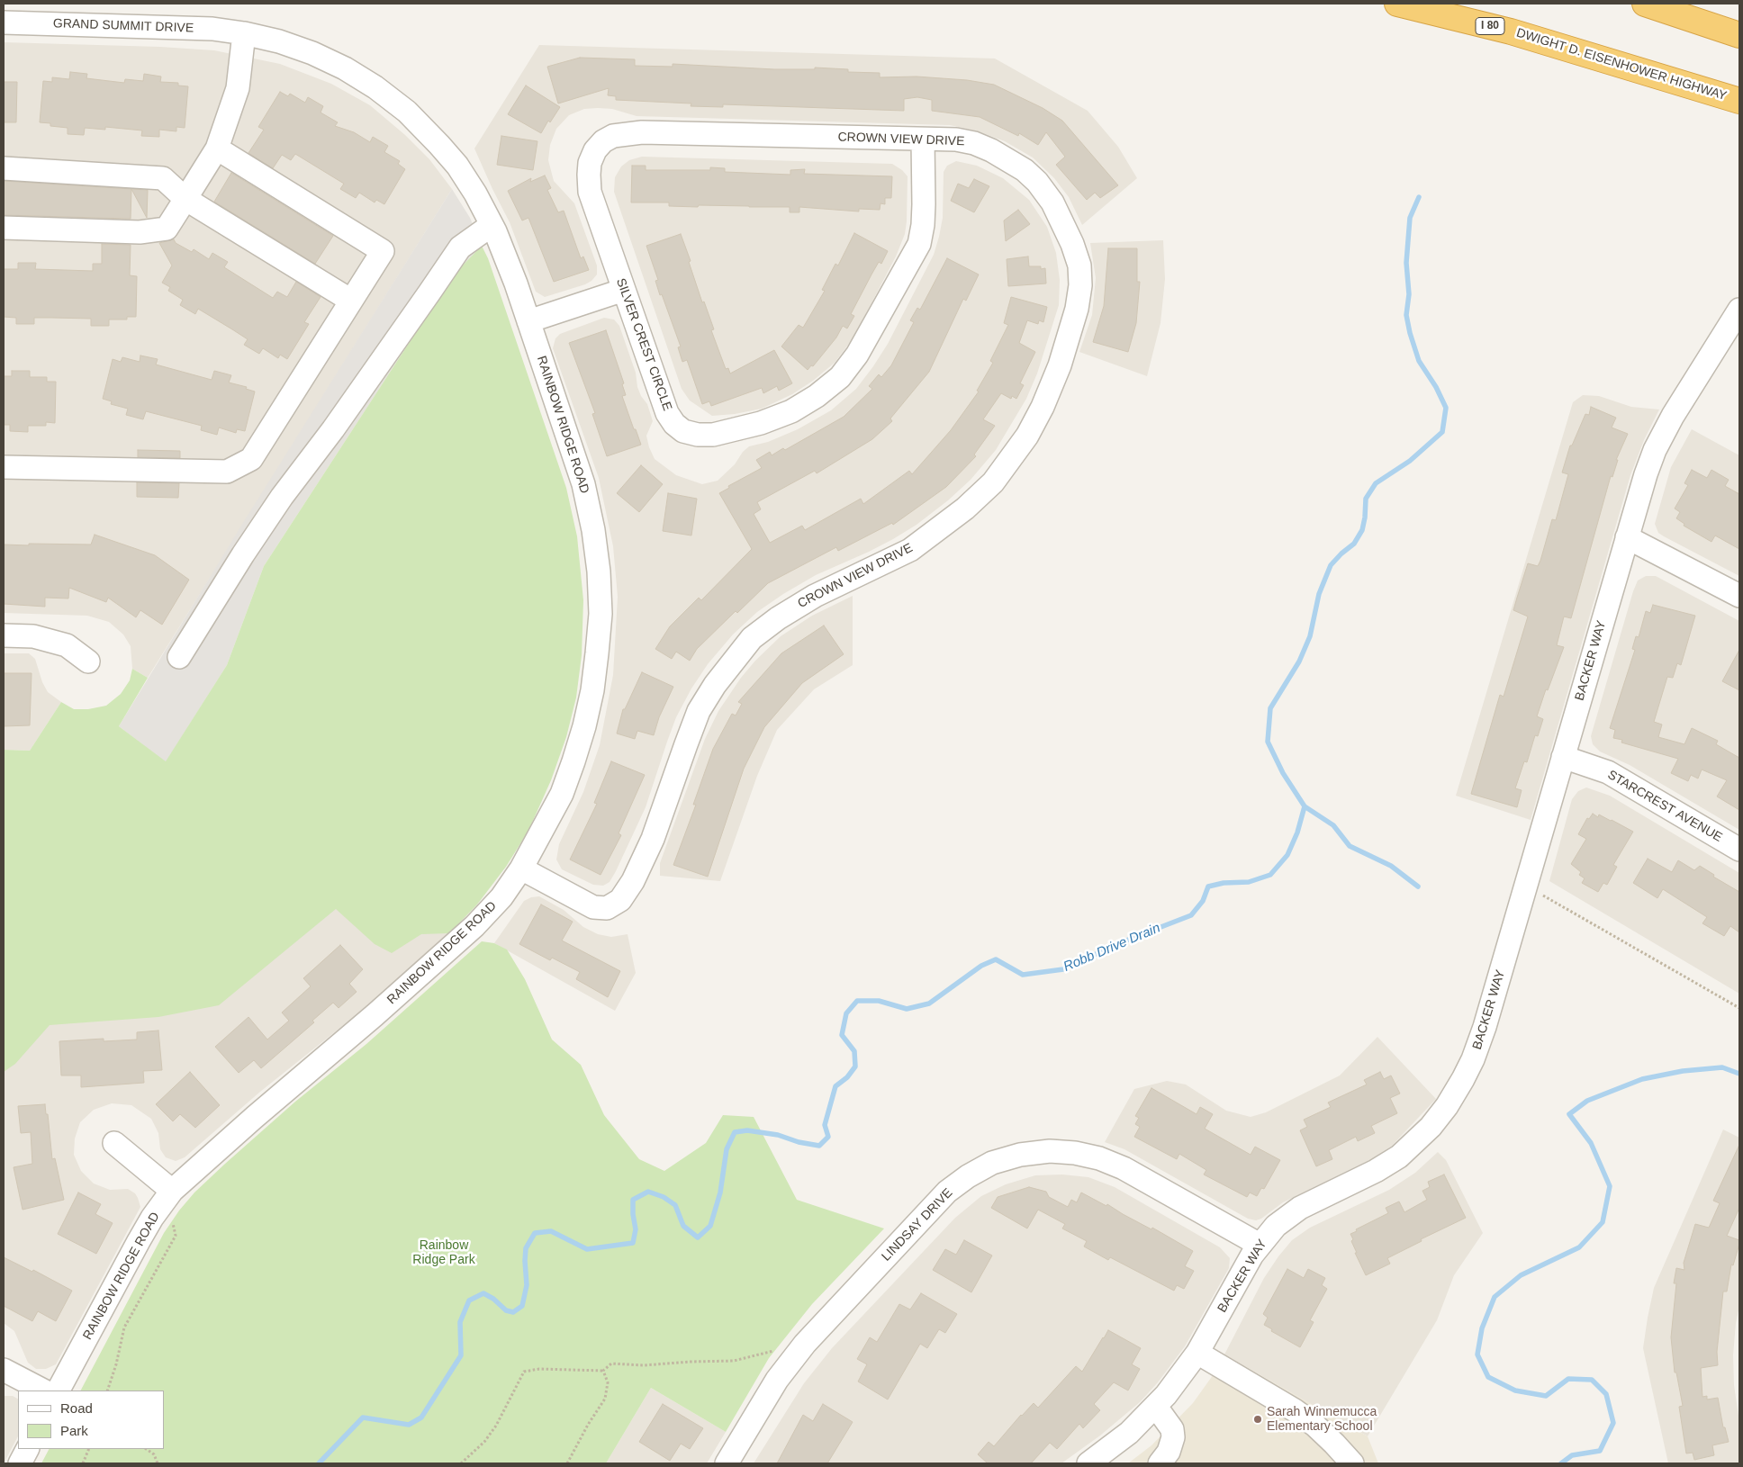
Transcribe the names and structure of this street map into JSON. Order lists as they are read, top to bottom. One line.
{"streets":{"highway":["I 80","DWIGHT D. EISENHOWER HIGHWAY"],"street":["GRAND SUMMIT DRIVE","CROWN VIEW DRIVE","SILVER CREST CIRCLE","RAINBOW RIDGE ROAD","BACKER WAY","STARCREST AVENUE","LINDSAY DRIVE"]},"crossings":[["GRAND SUMMIT DRIVE","RAINBOW RIDGE ROAD"],["CROWN VIEW DRIVE","SILVER CREST CIRCLE"],["CROWN VIEW DRIVE","RAINBOW RIDGE ROAD"],["BACKER WAY","STARCREST AVENUE"],["BACKER WAY","LINDSAY DRIVE"]],"water":["Robb Drive Drain"],"parks":["Rainbow Ridge Park"],"places":["Sarah Winnemucca Elementary School"],"legend":["Road","Park"]}
